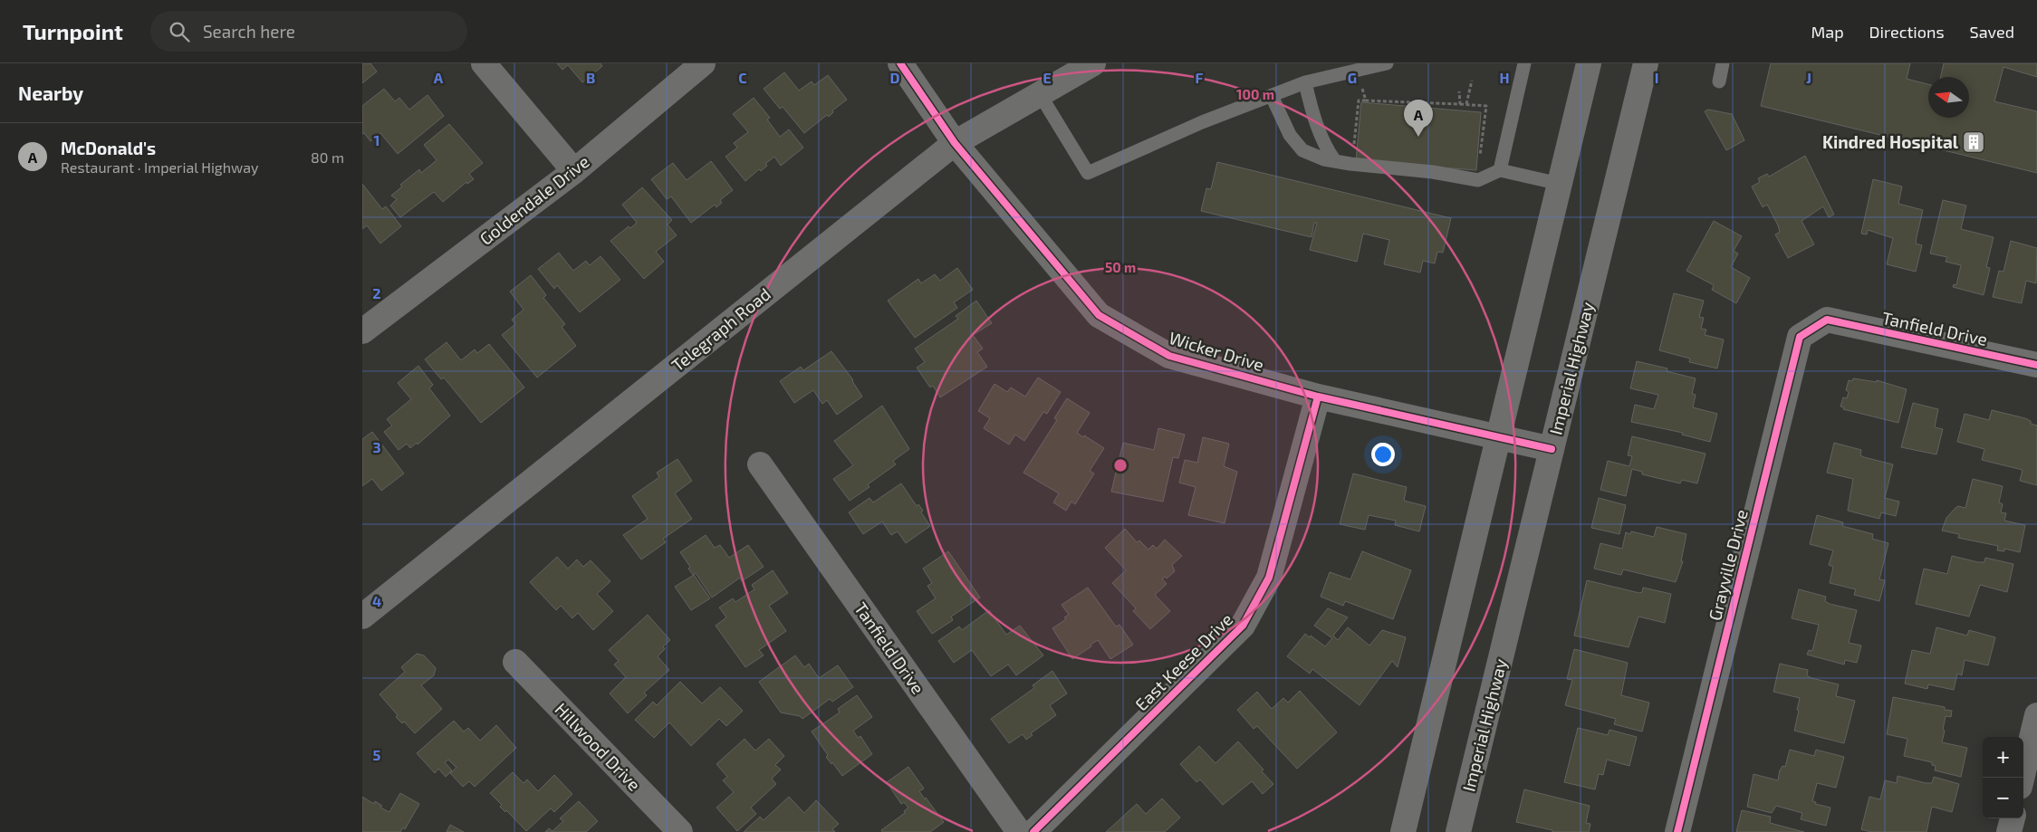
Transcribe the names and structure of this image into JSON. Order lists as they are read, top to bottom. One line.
{"streets":{"street":["Goldendale Drive","Tanfield Drive","Telegraph Road","Wicker Drive","Imperial Highway","Grayville Drive","East Keese Drive","Hillwood Drive"]},"crossings":[["Tanfield Drive","Grayville Drive"],["Telegraph Road","Wicker Drive"],["Wicker Drive","Imperial Highway"],["Wicker Drive","East Keese Drive"]],"places":{"building":["Kindred Hospital"]},"north":"left","page":{"header":"Turnpoint","search":"Search here","nav":["Map","Directions","Saved"],"heading":"Nearby","pins":"A","list":[{"mark":"A","name":"McDonald's","note":"Restaurant · Imperial Highway","value":"80 m"}],"map_buttons":["+","−"]},"grid":{"columns":["A","B","C","D","E","F","G","H","I","J"],"rows":["1","2","3","4","5"]},"rings":["100 m","50 m"]}
